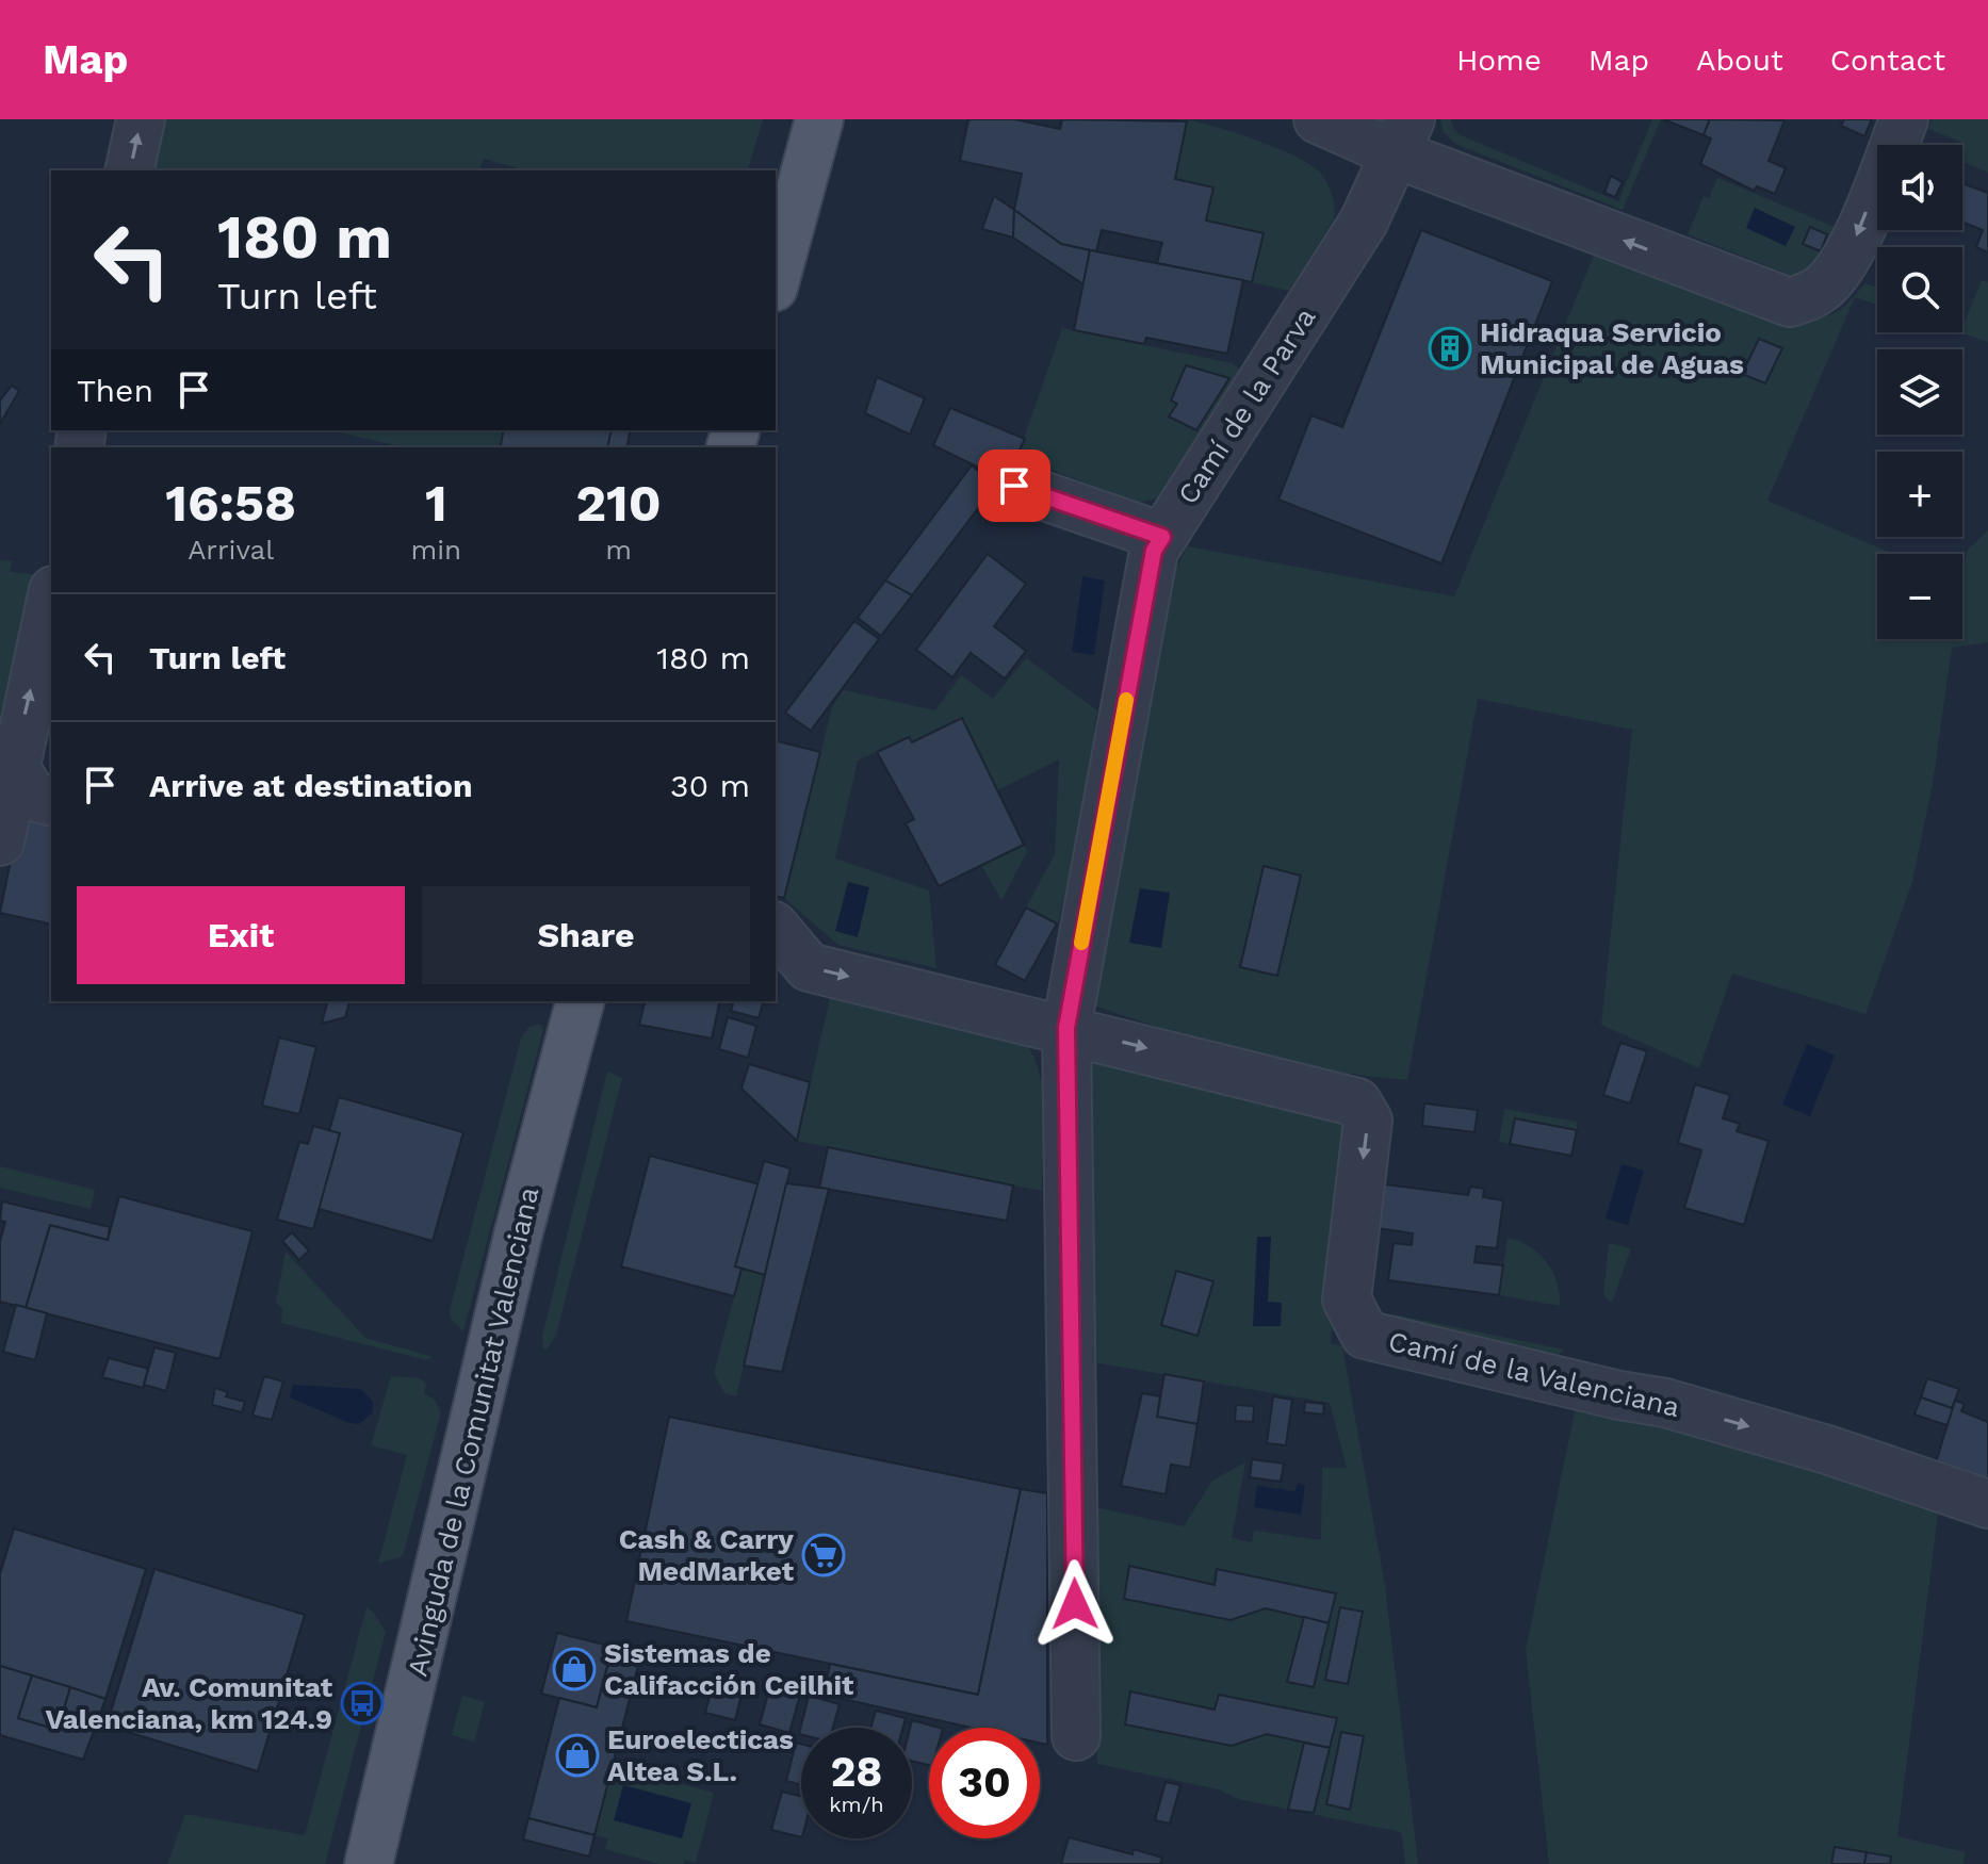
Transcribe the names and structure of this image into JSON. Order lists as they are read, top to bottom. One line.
{"streets":{"main road":["Avinguda de la Comunitat Valenciana"],"street":["Camí de la Parva","Camí de la Valenciana"]},"crossings":[["Camí de la Parva","Camí de la Valenciana"]],"one_way":["Camí de la Valenciana"],"places":{"building":["Hidraqua Servicio Municipal de Aguas"],"supermarket":["Cash & Carry MedMarket"],"shop":["Sistemas de Califacción Ceilhit","Euroelecticas Altea S.L."],"bus stop":["Av. Comunitat Valenciana, km 124.9"]},"page":{"header":"Map","nav":["Home","Map","About","Contact"],"map_buttons":["+","−"],"turn":["180 m","Turn left"],"then":"Then","eta":["16:58","Arrival","1","min","210","m"],"list":[{"name":"Turn left","value":"180 m"},{"name":"Arrive at destination","value":"30 m"}],"buttons":["Exit","Share"],"speed":"28 km/h","limit":"30"}}
